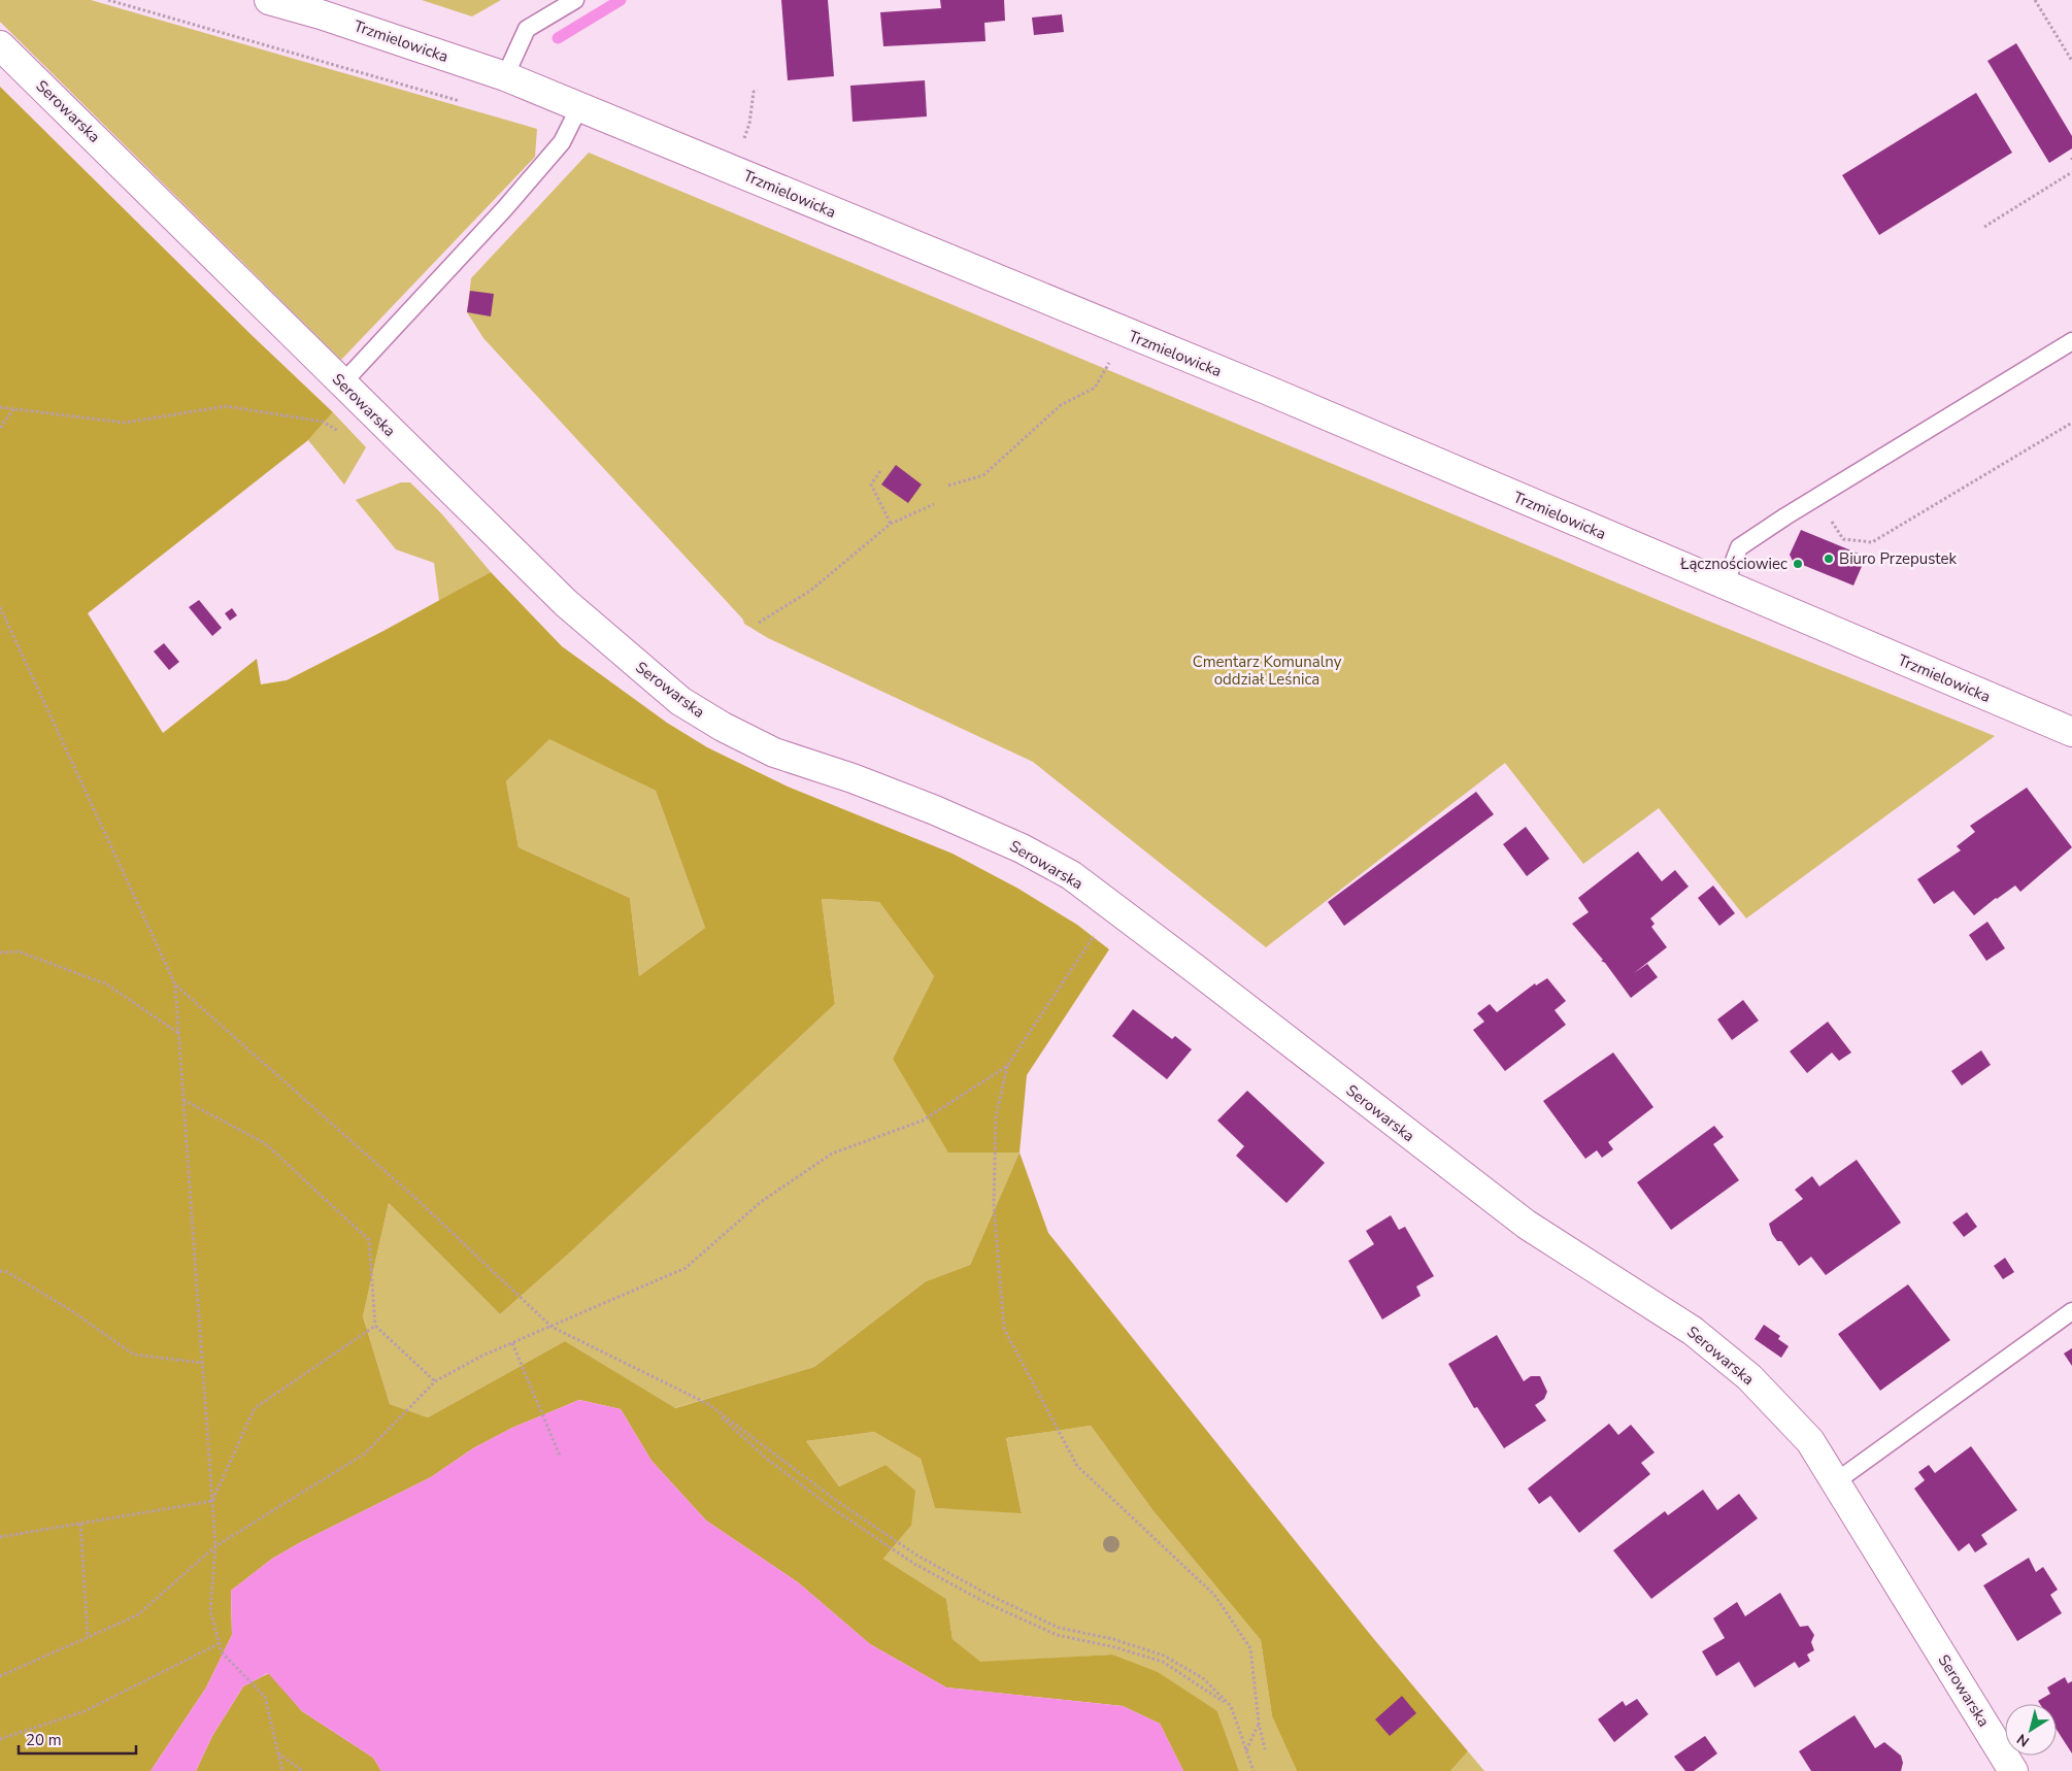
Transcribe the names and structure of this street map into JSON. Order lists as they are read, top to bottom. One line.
{"streets":{"street":["Trzmielowicka","Serowarska"]},"parks":["Cmentarz Komunalny oddział Leśnica"],"places":["Biuro Przepustek","Łącznościowiec"],"scale_bar":"20 m","north":"bottom left"}
